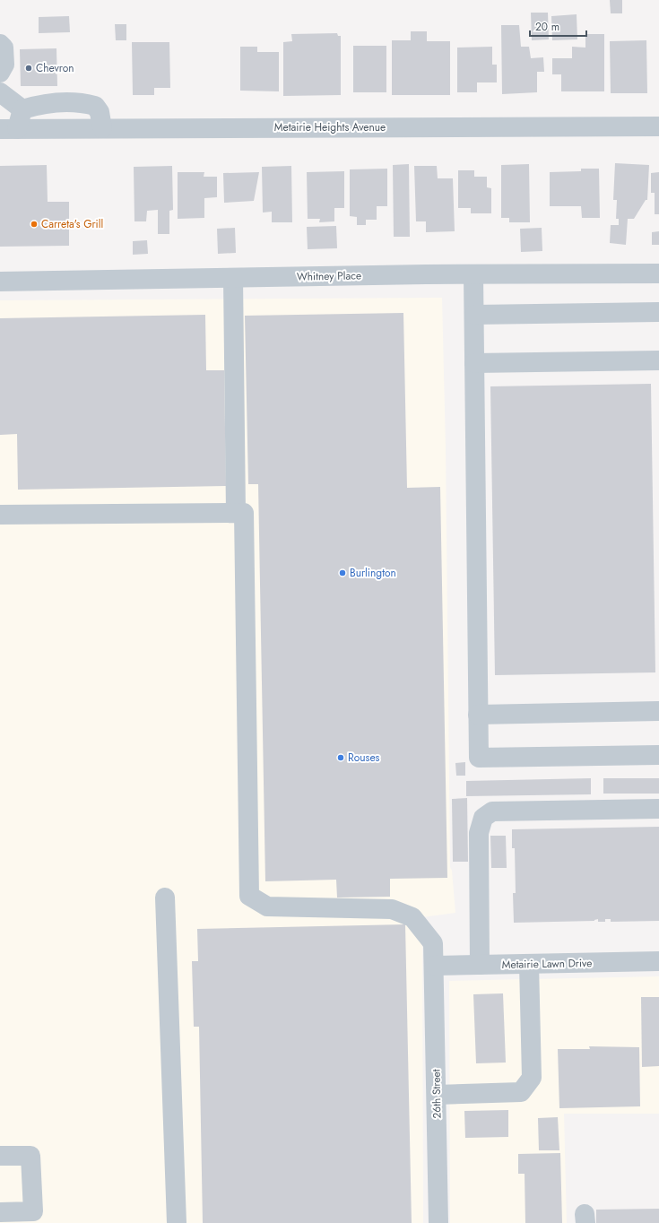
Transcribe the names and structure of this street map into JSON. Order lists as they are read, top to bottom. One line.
{"streets":{"street":["Metairie Heights Avenue","Whitney Place","Metairie Lawn Drive","26th Street"]},"crossings":[["Metairie Lawn Drive","26th Street"]],"places":["Chevron","Carreta's Grill","Burlington","Rouses"],"scale_bar":"20 m"}
